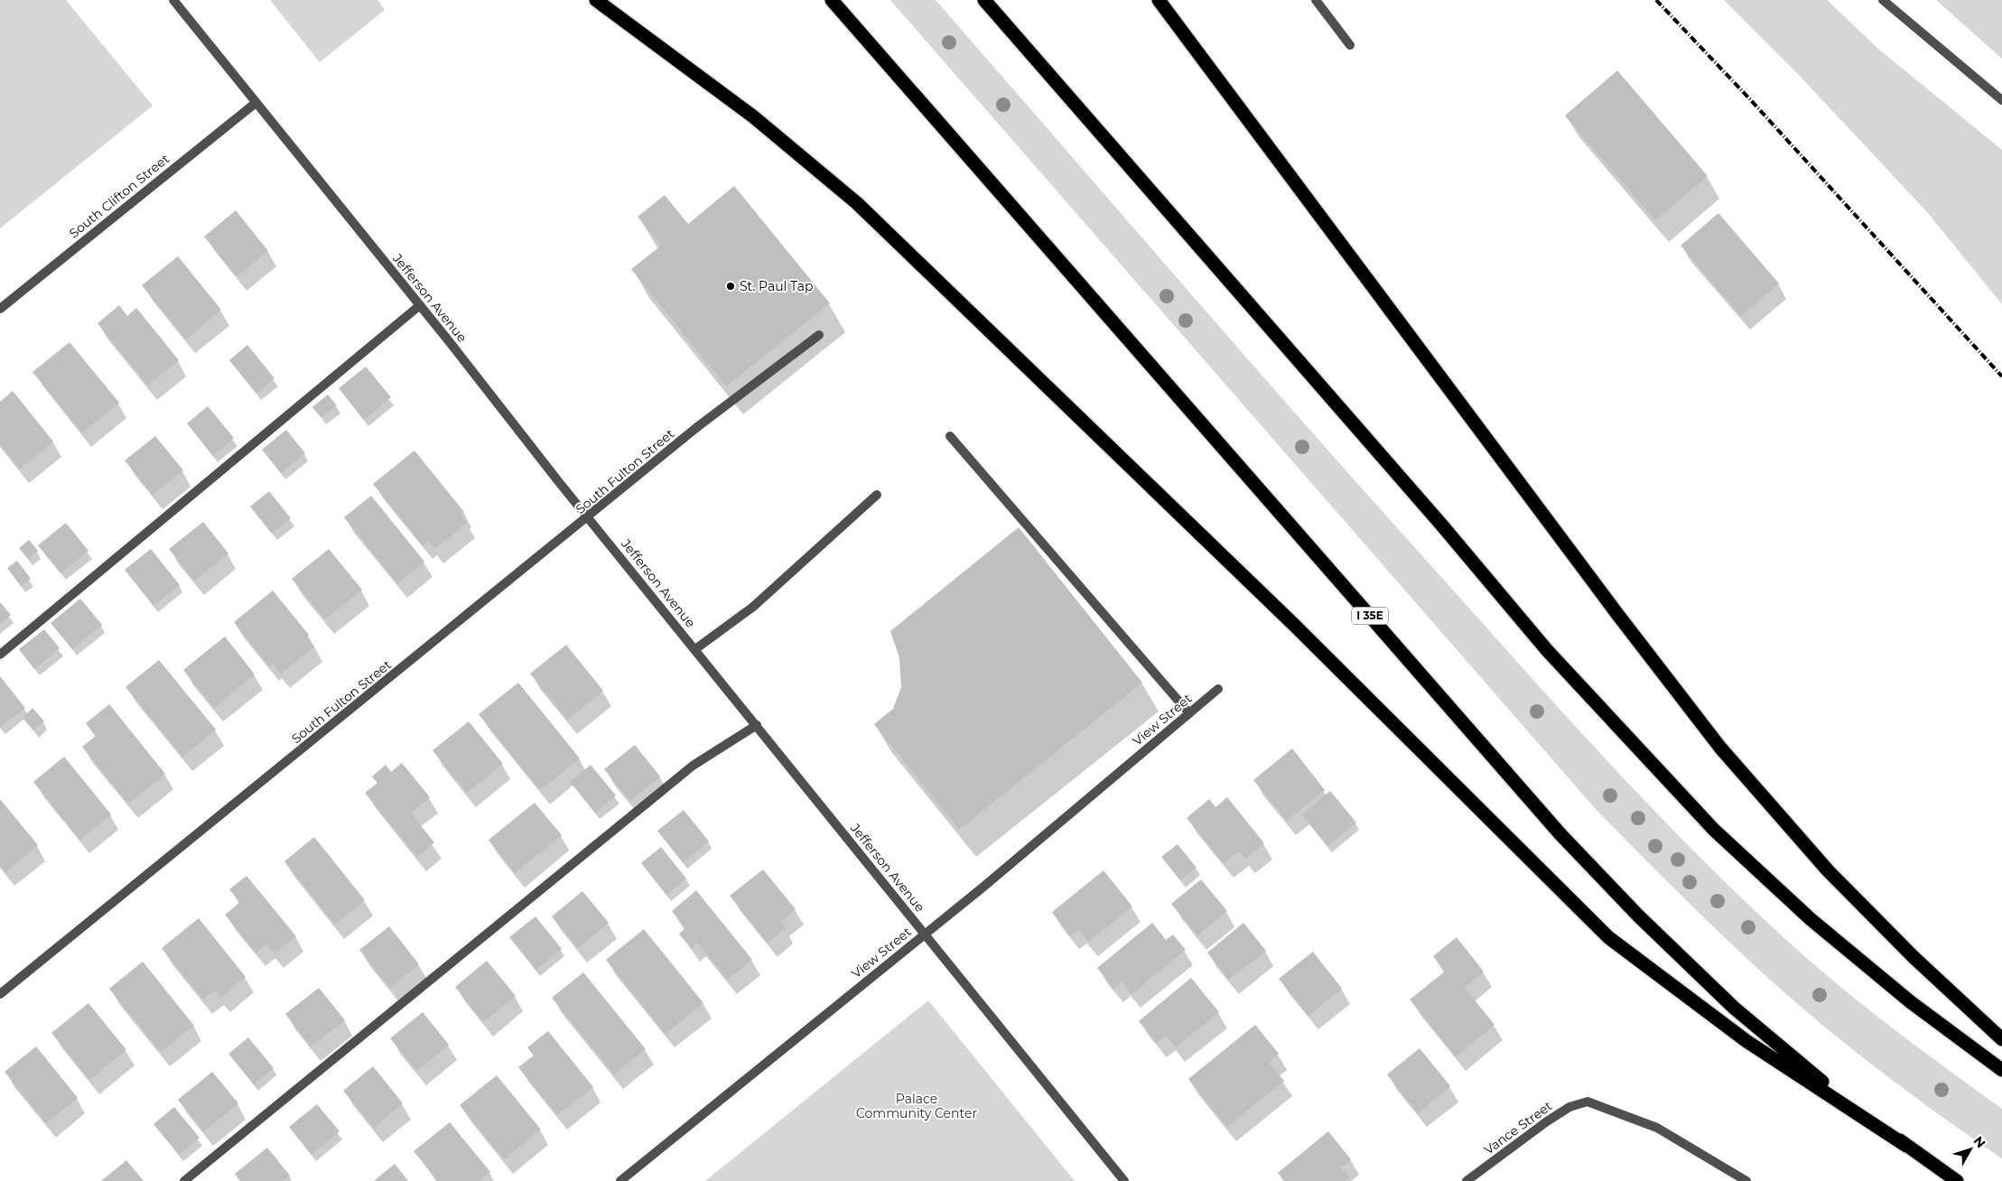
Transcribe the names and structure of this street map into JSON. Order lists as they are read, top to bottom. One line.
{"streets":{"highway":["I 35E"],"street":["South Clifton Street","Jefferson Avenue","South Fulton Street","View Street","Vance Street"]},"crossings":[["South Clifton Street","Jefferson Avenue"],["Jefferson Avenue","South Fulton Street"],["Jefferson Avenue","View Street"]],"parks":["Palace Community Center"],"places":["St. Paul Tap"],"north":"top right"}
